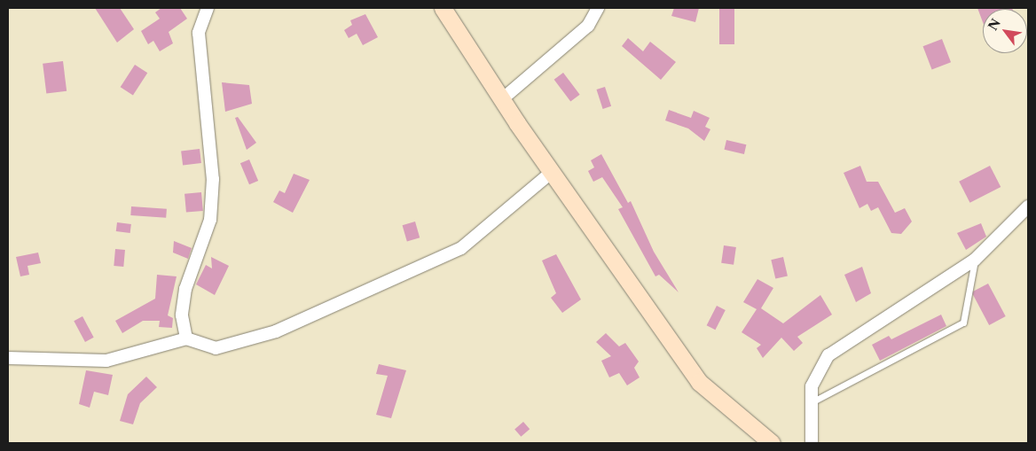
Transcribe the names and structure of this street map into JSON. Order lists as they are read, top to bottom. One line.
{"north":"top left"}
